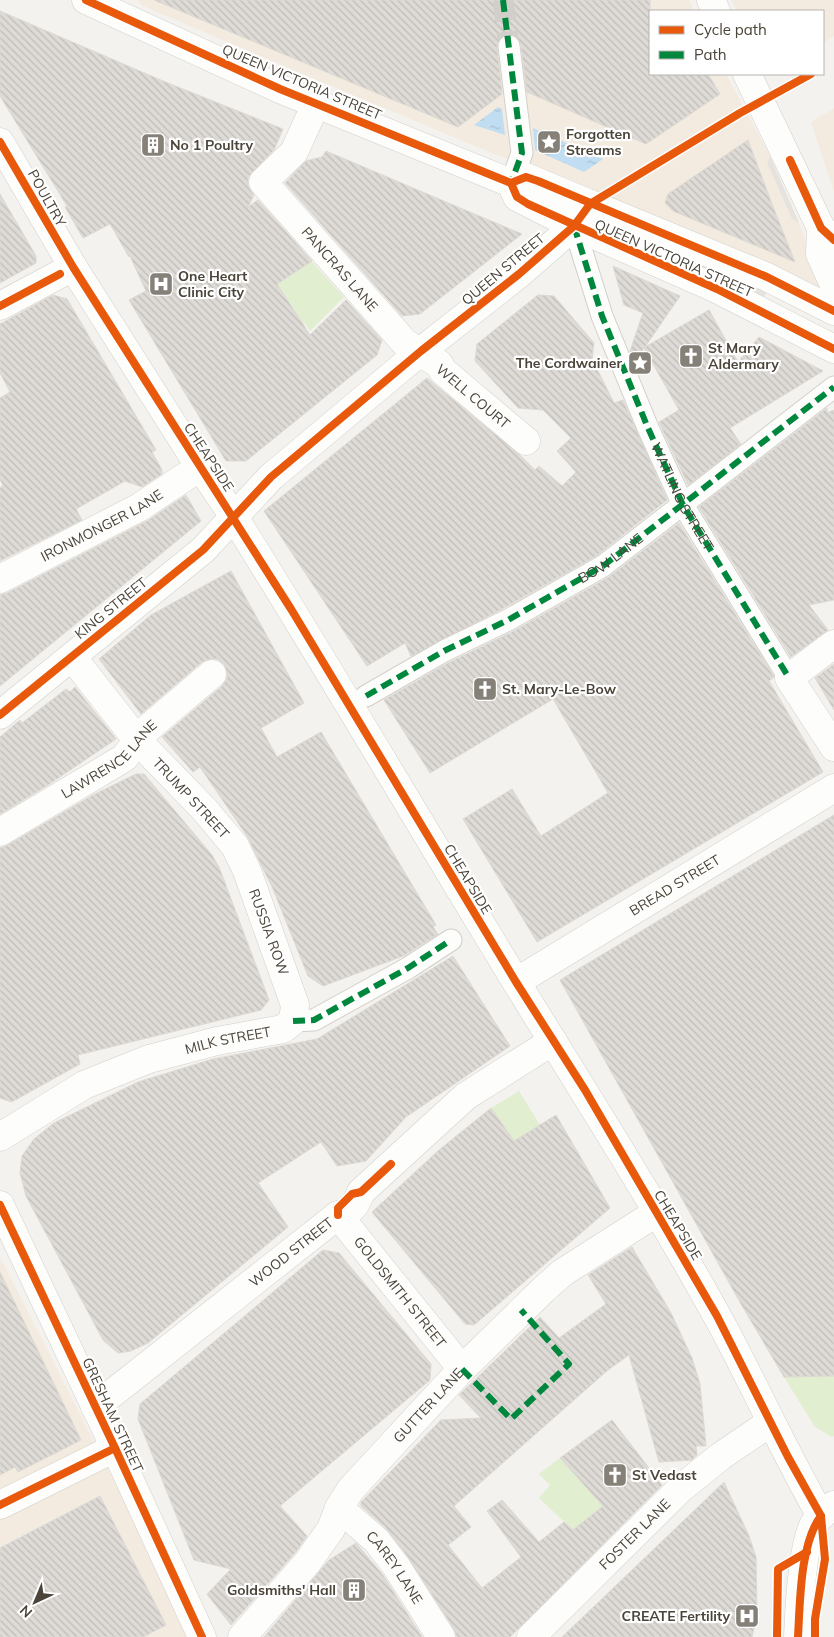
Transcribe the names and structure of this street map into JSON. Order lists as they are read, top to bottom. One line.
{"streets":{"street":["QUEEN VICTORIA STREET","POULTRY","PANCRAS LANE","QUEEN STREET","WELL COURT","CHEAPSIDE","WATLING STREET","IRONMONGER LANE","BOW LANE","KING STREET","LAWRENCE LANE","TRUMP STREET","BREAD STREET","RUSSIA ROW","MILK STREET","WOOD STREET","GOLDSMITH STREET","GUTTER LANE","GRESHAM STREET","FOSTER LANE","CAREY LANE"]},"crossings":[["QUEEN VICTORIA STREET","PANCRAS LANE"],["QUEEN VICTORIA STREET","QUEEN STREET"],["QUEEN VICTORIA STREET","WATLING STREET"],["POULTRY","CHEAPSIDE"],["PANCRAS LANE","QUEEN STREET"],["PANCRAS LANE","WELL COURT"],["QUEEN STREET","WELL COURT"],["QUEEN STREET","CHEAPSIDE"],["QUEEN STREET","WATLING STREET"],["QUEEN STREET","KING STREET"],["CHEAPSIDE","IRONMONGER LANE"],["CHEAPSIDE","KING STREET"],["CHEAPSIDE","BREAD STREET"],["CHEAPSIDE","WOOD STREET"],["CHEAPSIDE","GUTTER LANE"],["CHEAPSIDE","FOSTER LANE"],["WATLING STREET","BOW LANE"],["KING STREET","TRUMP STREET"],["LAWRENCE LANE","TRUMP STREET"],["TRUMP STREET","RUSSIA ROW"],["RUSSIA ROW","MILK STREET"],["WOOD STREET","GOLDSMITH STREET"],["WOOD STREET","GRESHAM STREET"],["GOLDSMITH STREET","GUTTER LANE"],["GUTTER LANE","CAREY LANE"]],"places":{"place":["Forgotten Streams","The Cordwainer"],"building":["No 1 Poultry","Goldsmiths' Hall"],"hospital":["One Heart Clinic City","CREATE Fertility"],"church":["St Mary Aldermary","St. Mary-Le-Bow","St Vedast"]},"legend":["Cycle path","Path"],"north":"bottom left"}
